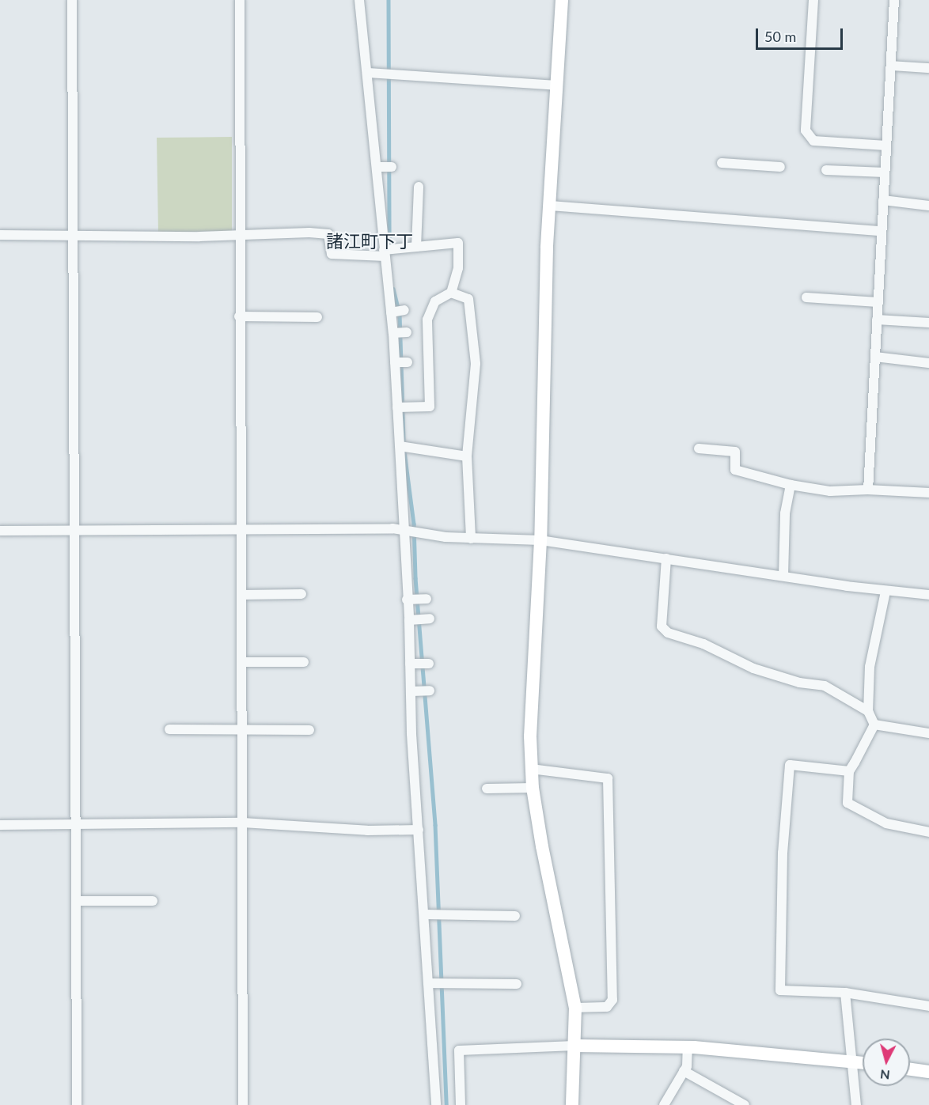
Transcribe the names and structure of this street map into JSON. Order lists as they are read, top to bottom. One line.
{"districts":["諸江町下丁"],"scale_bar":"50 m","north":"bottom"}
